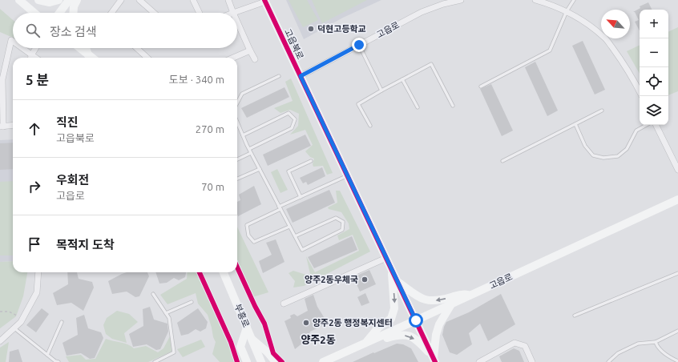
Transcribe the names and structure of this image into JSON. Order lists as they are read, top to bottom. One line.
{"streets":{"street":["고읍로","고읍북로","부흥로"]},"crossings":[["고읍로","고읍북로"]],"districts":["양주2동"],"places":["덕현고등학교","양주2동우체국","양주2동 행정복지센터"],"north":"top left","page":{"map_buttons":["+","−"],"search":"장소 검색","heading":["5 분","도보 · 340 m"],"list":[["직진","고읍북로","270 m"],["우회전","고읍로","70 m"],"목적지 도착"]}}
